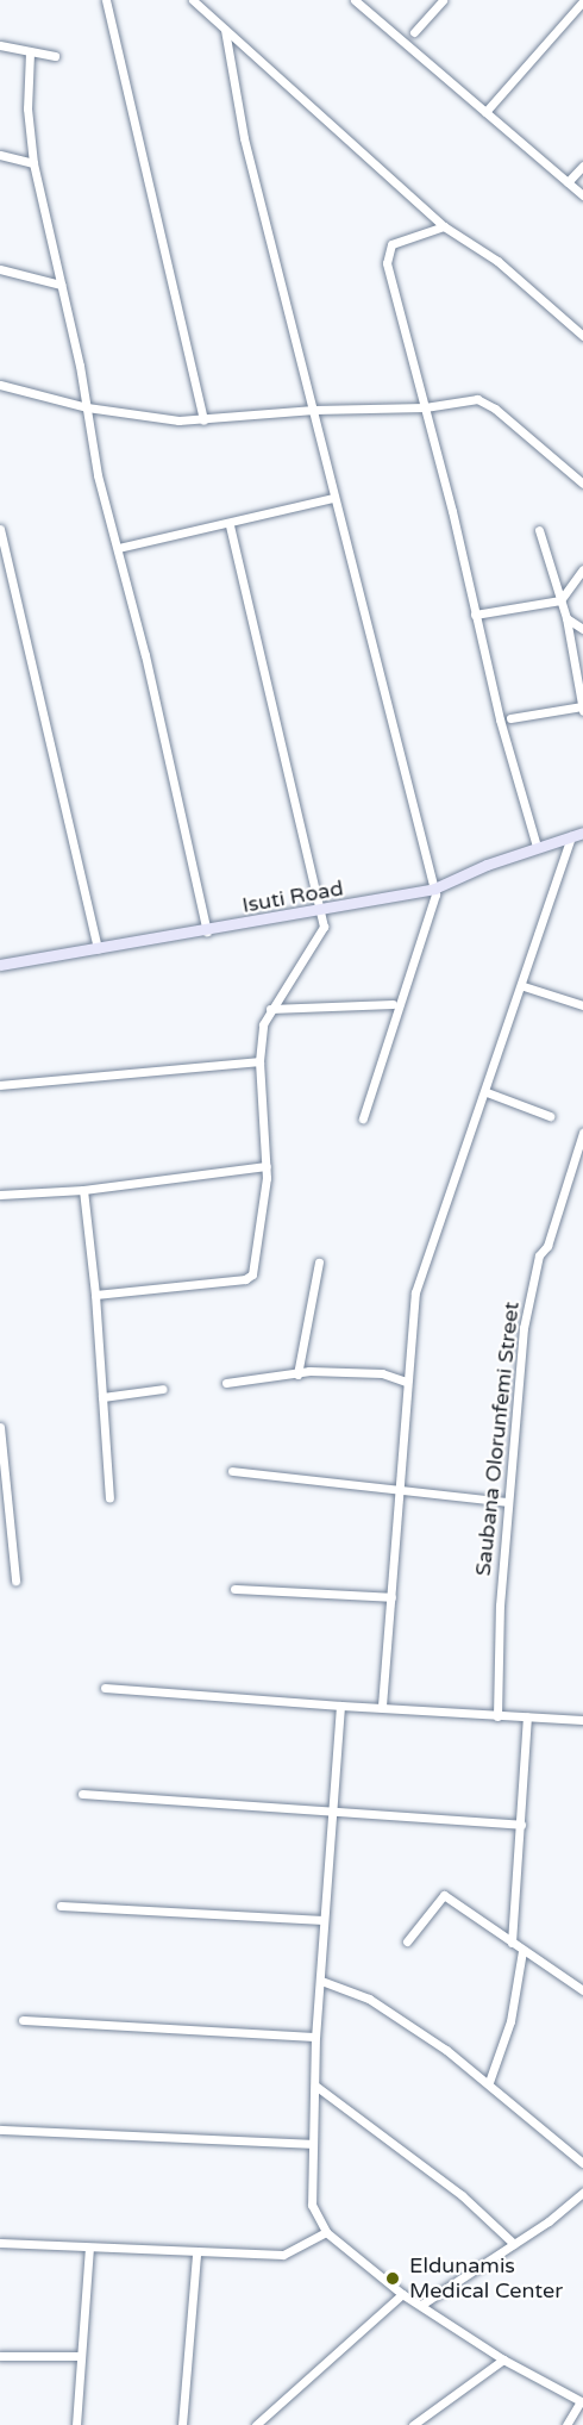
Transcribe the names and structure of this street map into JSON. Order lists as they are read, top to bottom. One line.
{"streets":{"street":["Isuti Road","Saubana Olorunfemi Street"]},"places":["Eldunamis Medical Center"]}
